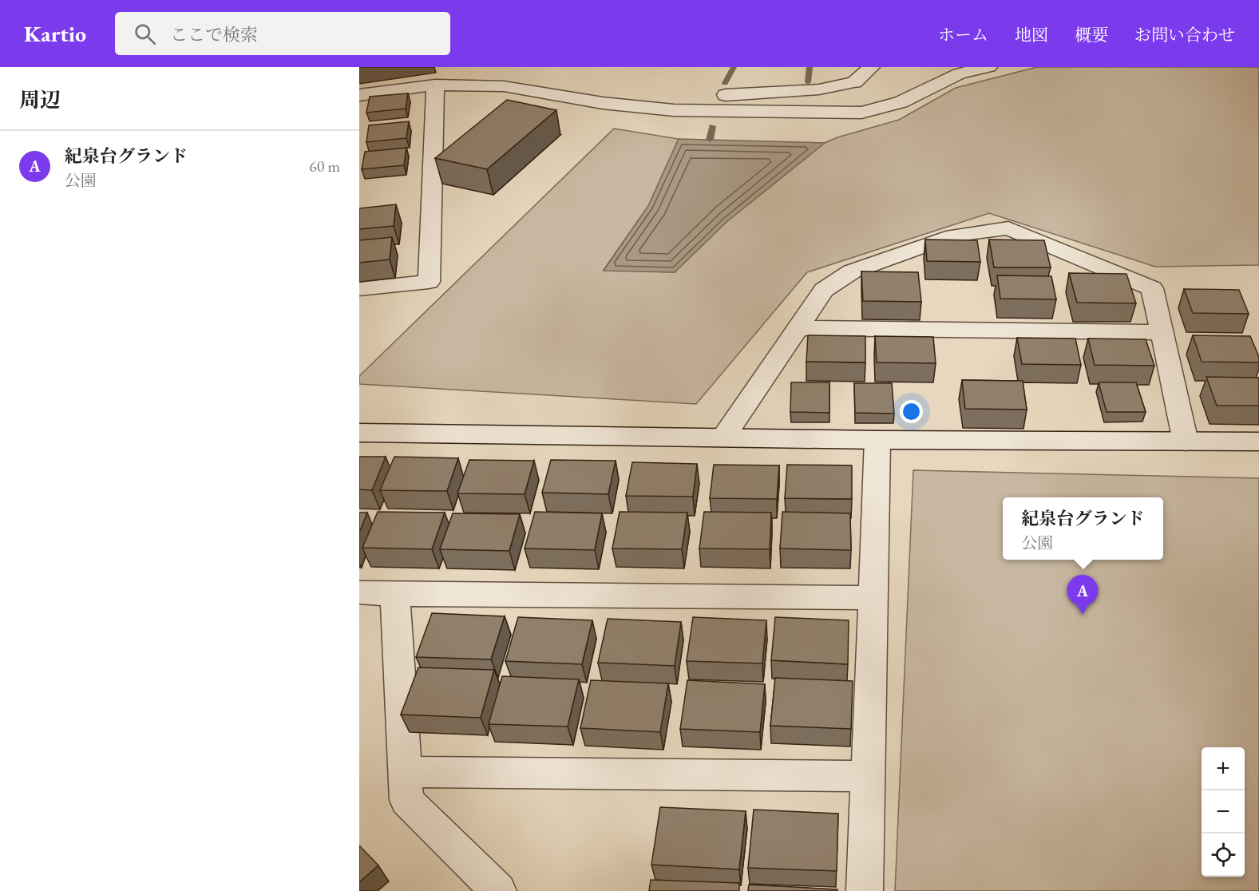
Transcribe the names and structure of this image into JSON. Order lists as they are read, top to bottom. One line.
{"page":{"header":"Kartio","search":"ここで検索","nav":["ホーム","地図","概要","お問い合わせ"],"heading":"周辺","list":[{"mark":"A","name":"紀泉台グランド","note":"公園","value":"60 m"}],"popup":["紀泉台グランド","公園"],"pins":"A","map_buttons":["+","−"]}}
